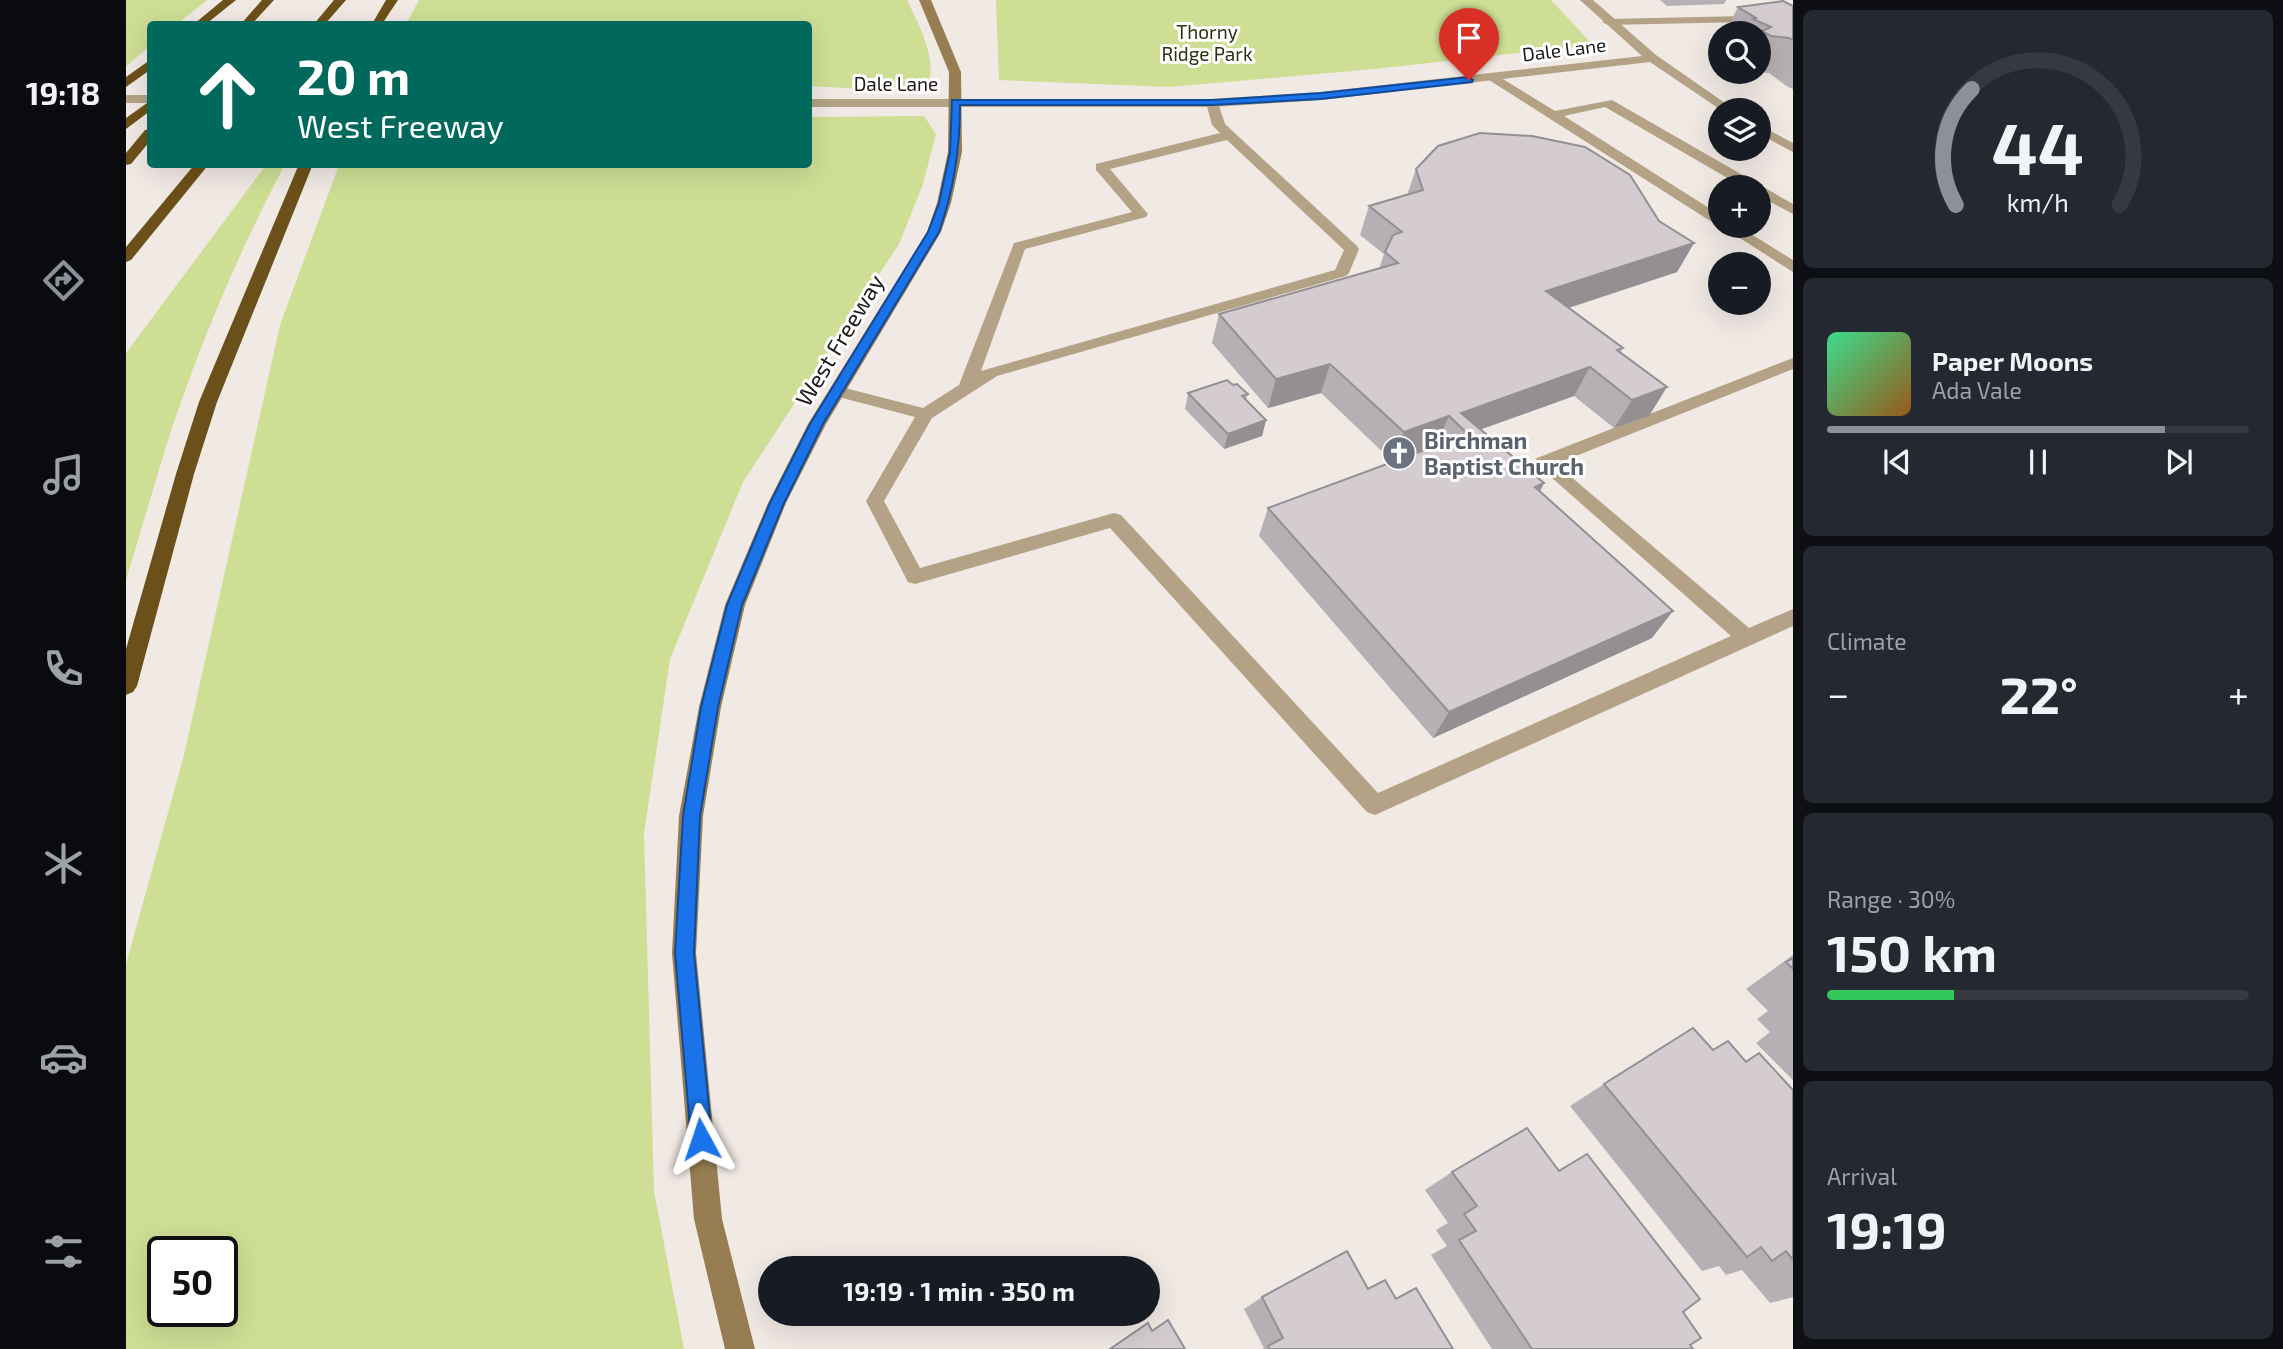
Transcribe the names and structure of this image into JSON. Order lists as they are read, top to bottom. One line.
{"streets":{"main road":["West Freeway"],"street":["Dale Lane"]},"crossings":[["Dale Lane","West Freeway"]],"parks":["Thorny Ridge Park"],"places":{"church":["Birchman Baptist Church"]},"page":{"tabs":"19:18","map_buttons":["+","−"],"turn":["20 m","West Freeway"],"song":["Paper Moons","Ada Vale"],"tile":["Climate",["Range · 30%","150 km"],["Arrival","19:19"]],"heat":["−","22°","+"],"limit":"50","trip":"19:19 · 1 min · 350 m","gauge":["44","km/h"]}}
